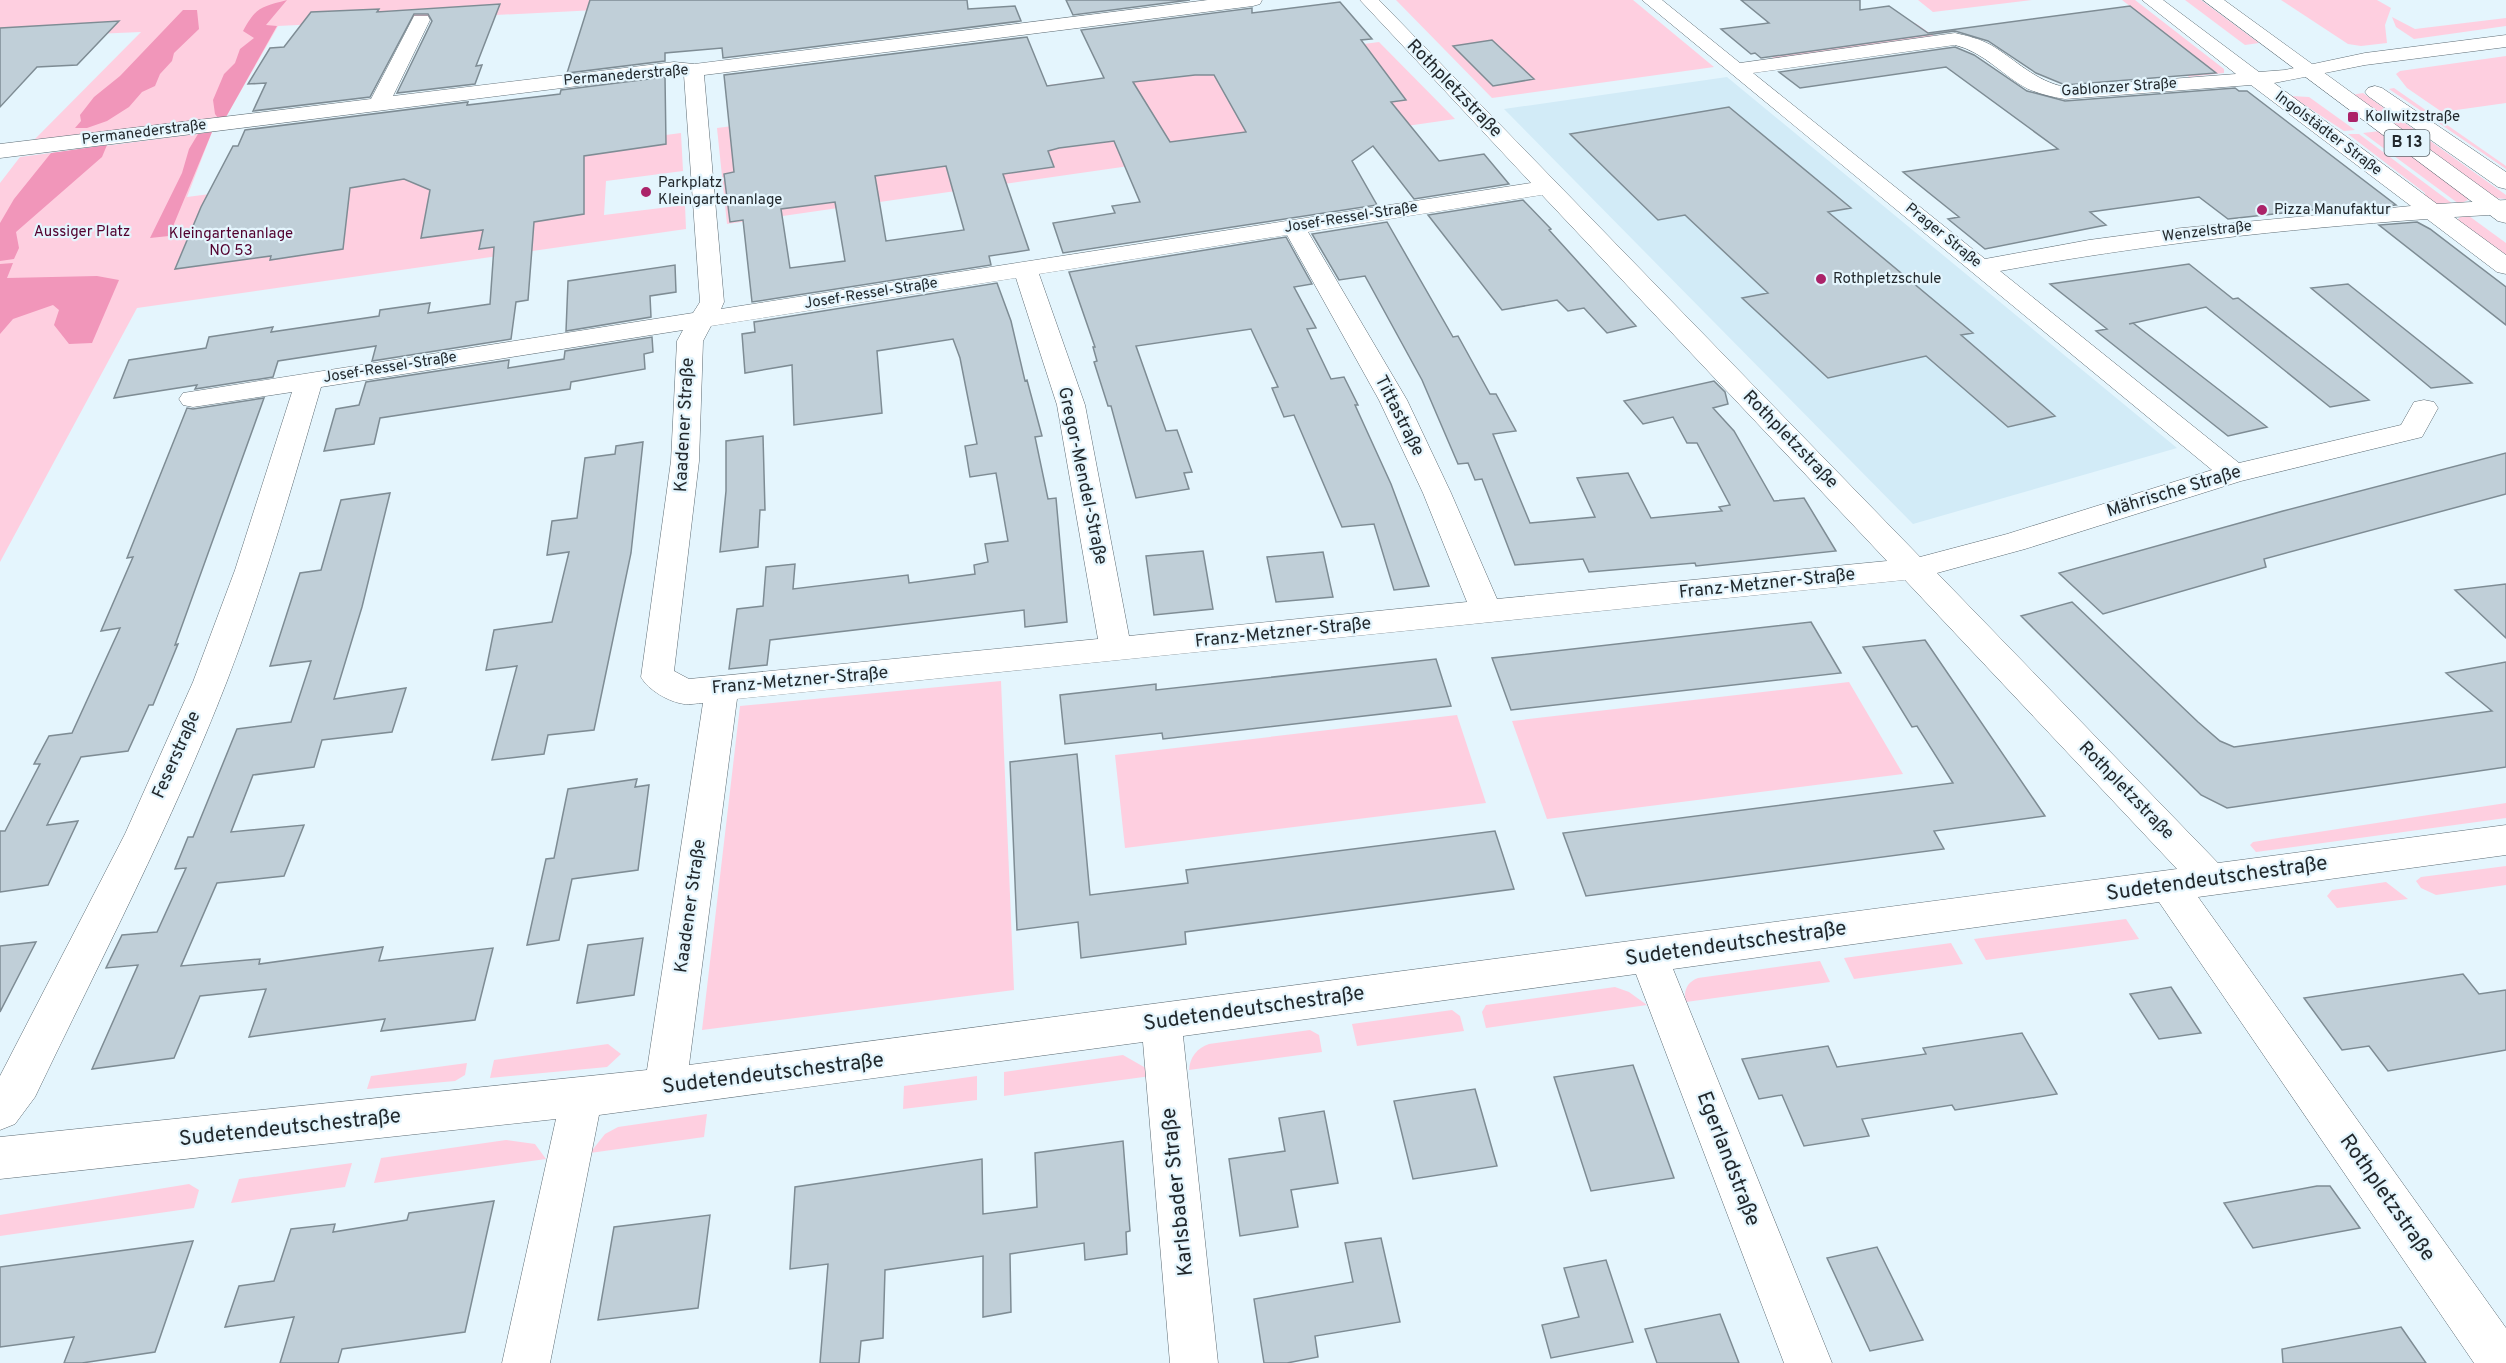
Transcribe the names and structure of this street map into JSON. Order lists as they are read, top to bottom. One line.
{"streets":{"street":["Permanederstraße","Gablonzer Straße","Rothpletzstraße","Ingolstädter Straße","B 13","Josef-Ressel-Straße","Wenzelstraße","Prager Straße","Tittastraße","Kaadener Straße","Gregor-Mendel-Straße","Mährische Straße","Franz-Metzner-Straße","Feserstraße","Sudetendeutschestraße","Egerlandstraße","Karlsbader Straße"]},"crossings":[["Permanederstraße","Kaadener Straße"],["Gablonzer Straße","Ingolstädter Straße"],["Gablonzer Straße","B 13"],["Gablonzer Straße","Prager Straße"],["Rothpletzstraße","Josef-Ressel-Straße"],["Rothpletzstraße","Mährische Straße"],["Rothpletzstraße","Franz-Metzner-Straße"],["Rothpletzstraße","Sudetendeutschestraße"],["Ingolstädter Straße","Wenzelstraße"],["B 13","Wenzelstraße"],["Josef-Ressel-Straße","Tittastraße"],["Josef-Ressel-Straße","Kaadener Straße"],["Josef-Ressel-Straße","Gregor-Mendel-Straße"],["Josef-Ressel-Straße","Feserstraße"],["Wenzelstraße","Prager Straße"],["Prager Straße","Mährische Straße"],["Tittastraße","Franz-Metzner-Straße"],["Kaadener Straße","Franz-Metzner-Straße"],["Kaadener Straße","Sudetendeutschestraße"],["Gregor-Mendel-Straße","Franz-Metzner-Straße"],["Mährische Straße","Franz-Metzner-Straße"],["Sudetendeutschestraße","Egerlandstraße"],["Sudetendeutschestraße","Karlsbader Straße"]],"parks":["Aussiger Platz","Kleingartenanlage NO 53"],"places":{"transit":["Kollwitzstraße"],"other":["Parkplatz Kleingartenanlage","Pizza Manufaktur","Rothpletzschule"]}}
